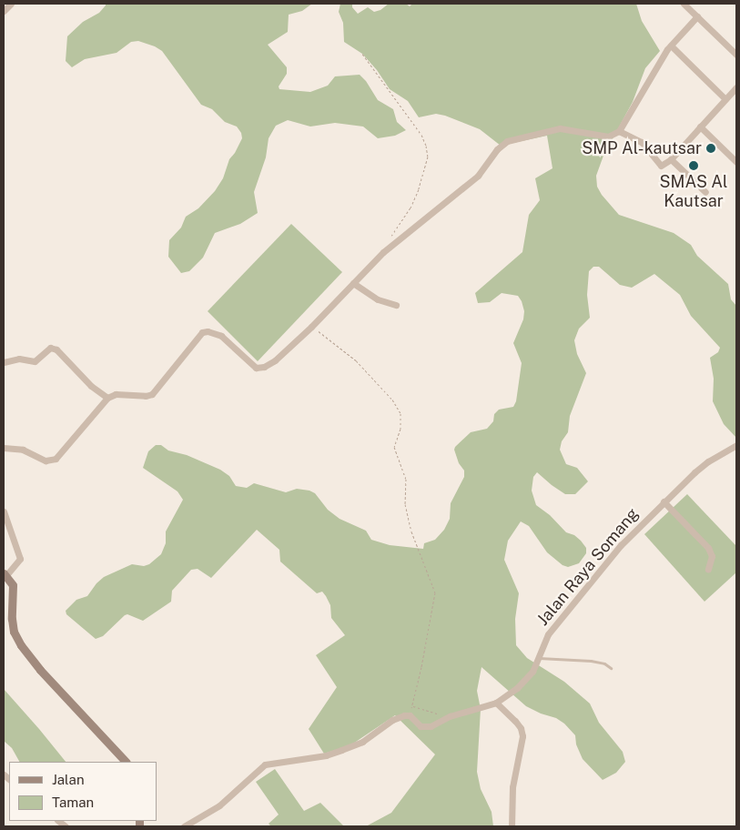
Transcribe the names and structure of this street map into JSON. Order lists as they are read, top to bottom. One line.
{"streets":{"street":["Jalan Raya Somang"]},"places":["SMP Al-kautsar","SMAS Al Kautsar"],"legend":["Jalan","Taman"]}
